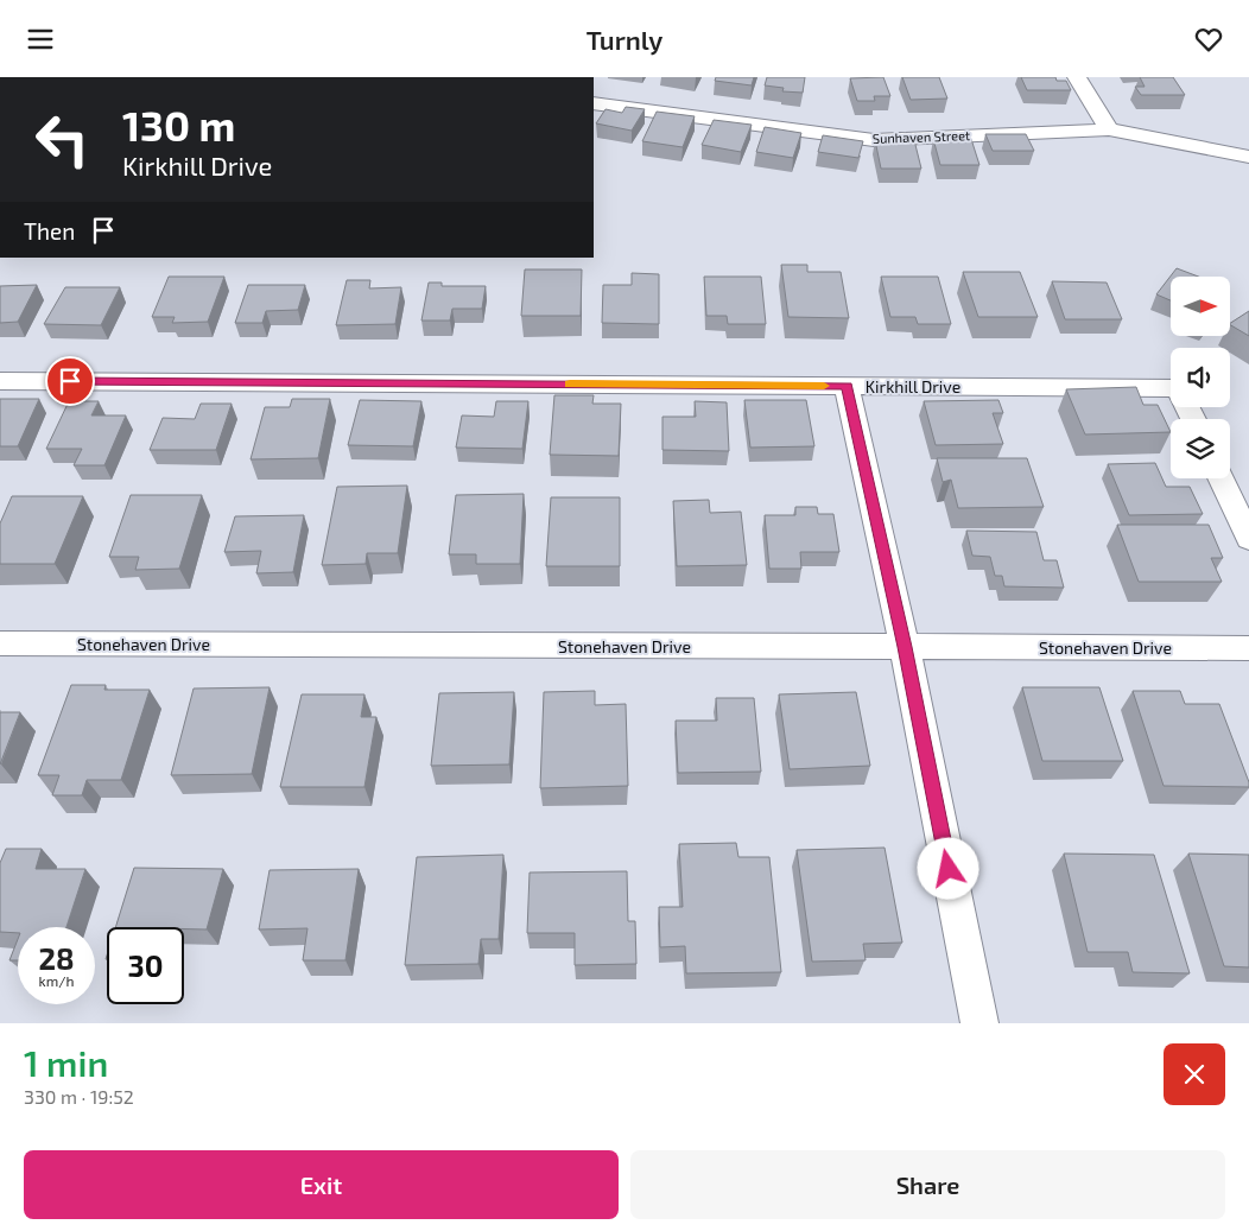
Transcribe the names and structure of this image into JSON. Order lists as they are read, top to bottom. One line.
{"streets":{"street":["Sunhaven Street","Kirkhill Drive","Stonehaven Drive"]},"north":"right","page":{"header":"Turnly","turn":["130 m","Kirkhill Drive"],"then":"Then","speed":"28 km/h","limit":"30","heading":["1 min","330 m · 19:52"],"buttons":["Exit","Share"]}}
